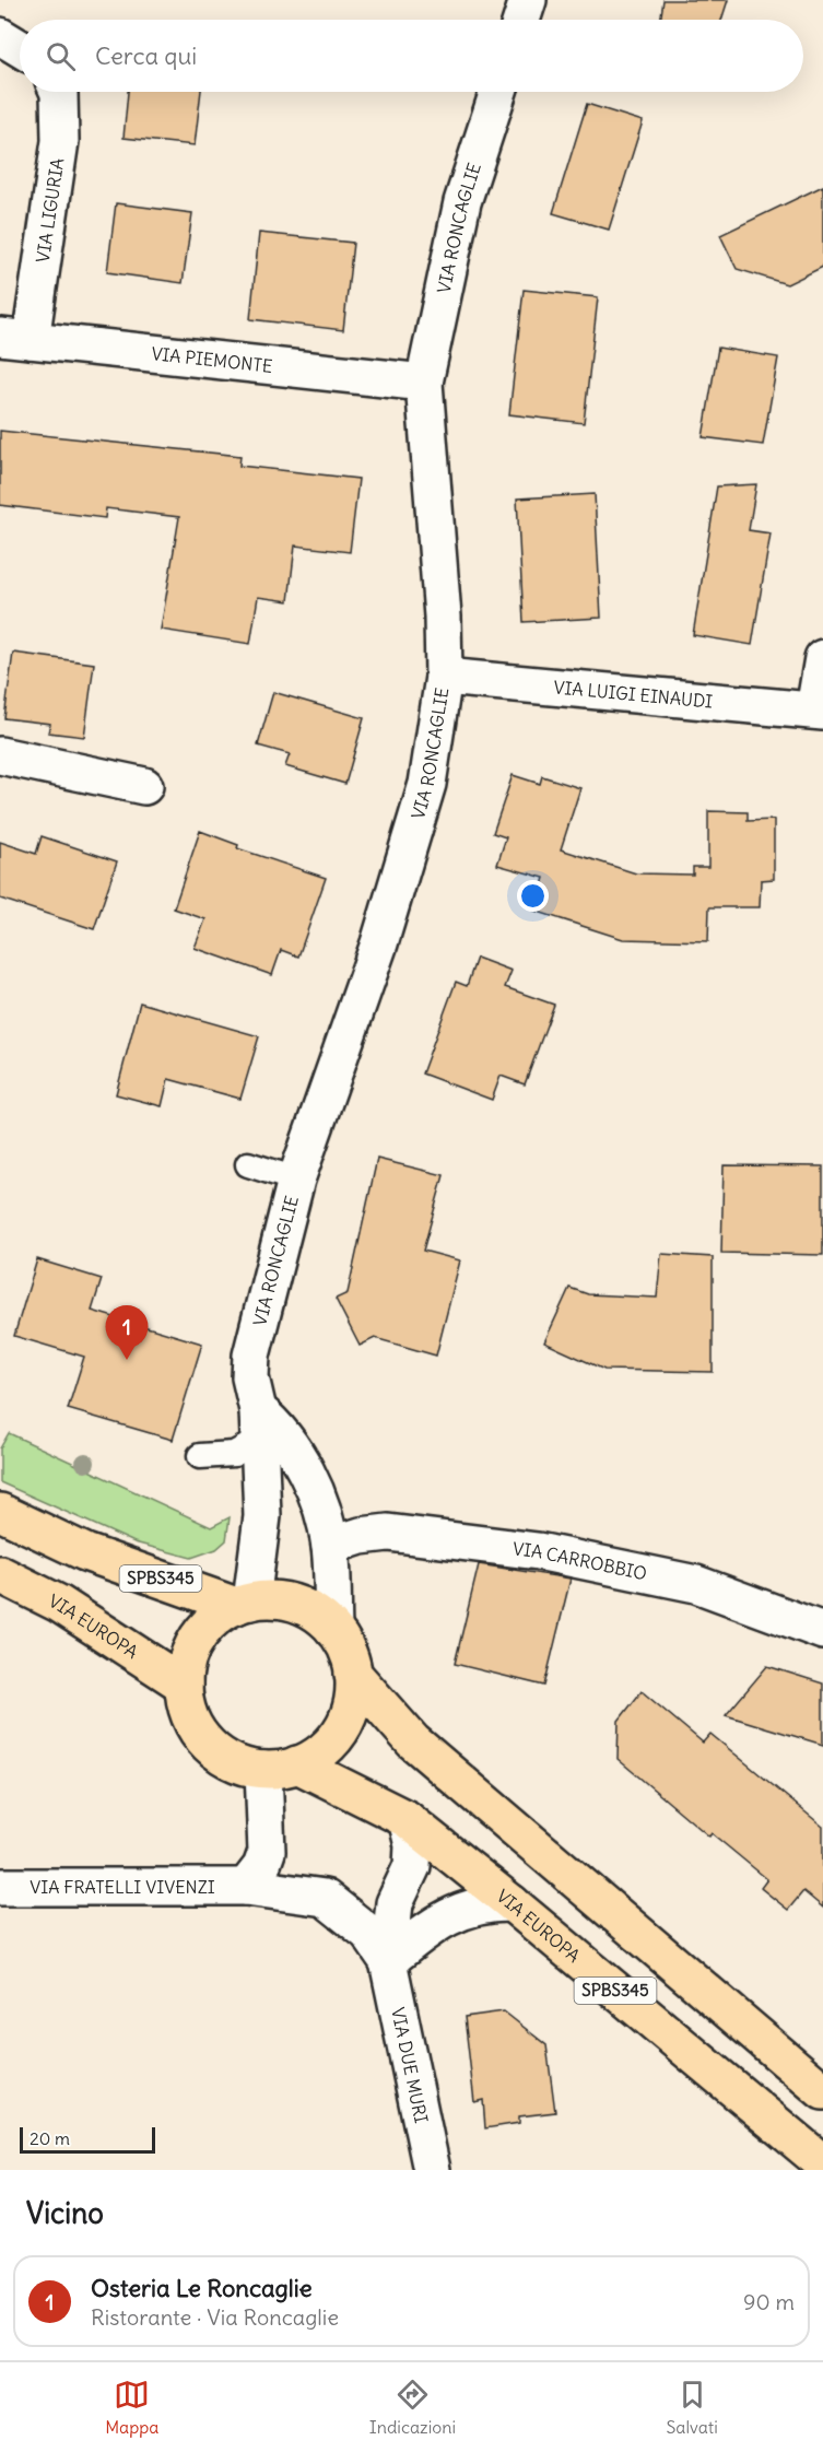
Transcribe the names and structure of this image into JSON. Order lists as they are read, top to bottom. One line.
{"streets":{"main road":["SPBS345","VIA EUROPA"],"street":["VIA LIGURIA","VIA RONCAGLIE","VIA PIEMONTE","VIA LUIGI EINAUDI","VIA CARROBBIO","VIA FRATELLI VIVENZI","VIA DUE MURI"]},"crossings":[["VIA LIGURIA","VIA PIEMONTE"],["VIA RONCAGLIE","VIA PIEMONTE"],["VIA RONCAGLIE","VIA LUIGI EINAUDI"],["VIA RONCAGLIE","SPBS345"],["VIA RONCAGLIE","VIA EUROPA"],["SPBS345","VIA EUROPA"],["VIA EUROPA","VIA DUE MURI"]],"scale_bar":"20 m","page":{"search":"Cerca qui","pins":"1","scale":"20 m","heading":"Vicino","list":[{"mark":"1","name":"Osteria Le Roncaglie","note":"Ristorante · Via Roncaglie","value":"90 m"}],"nav":["Mappa","Indicazioni","Salvati"]}}
